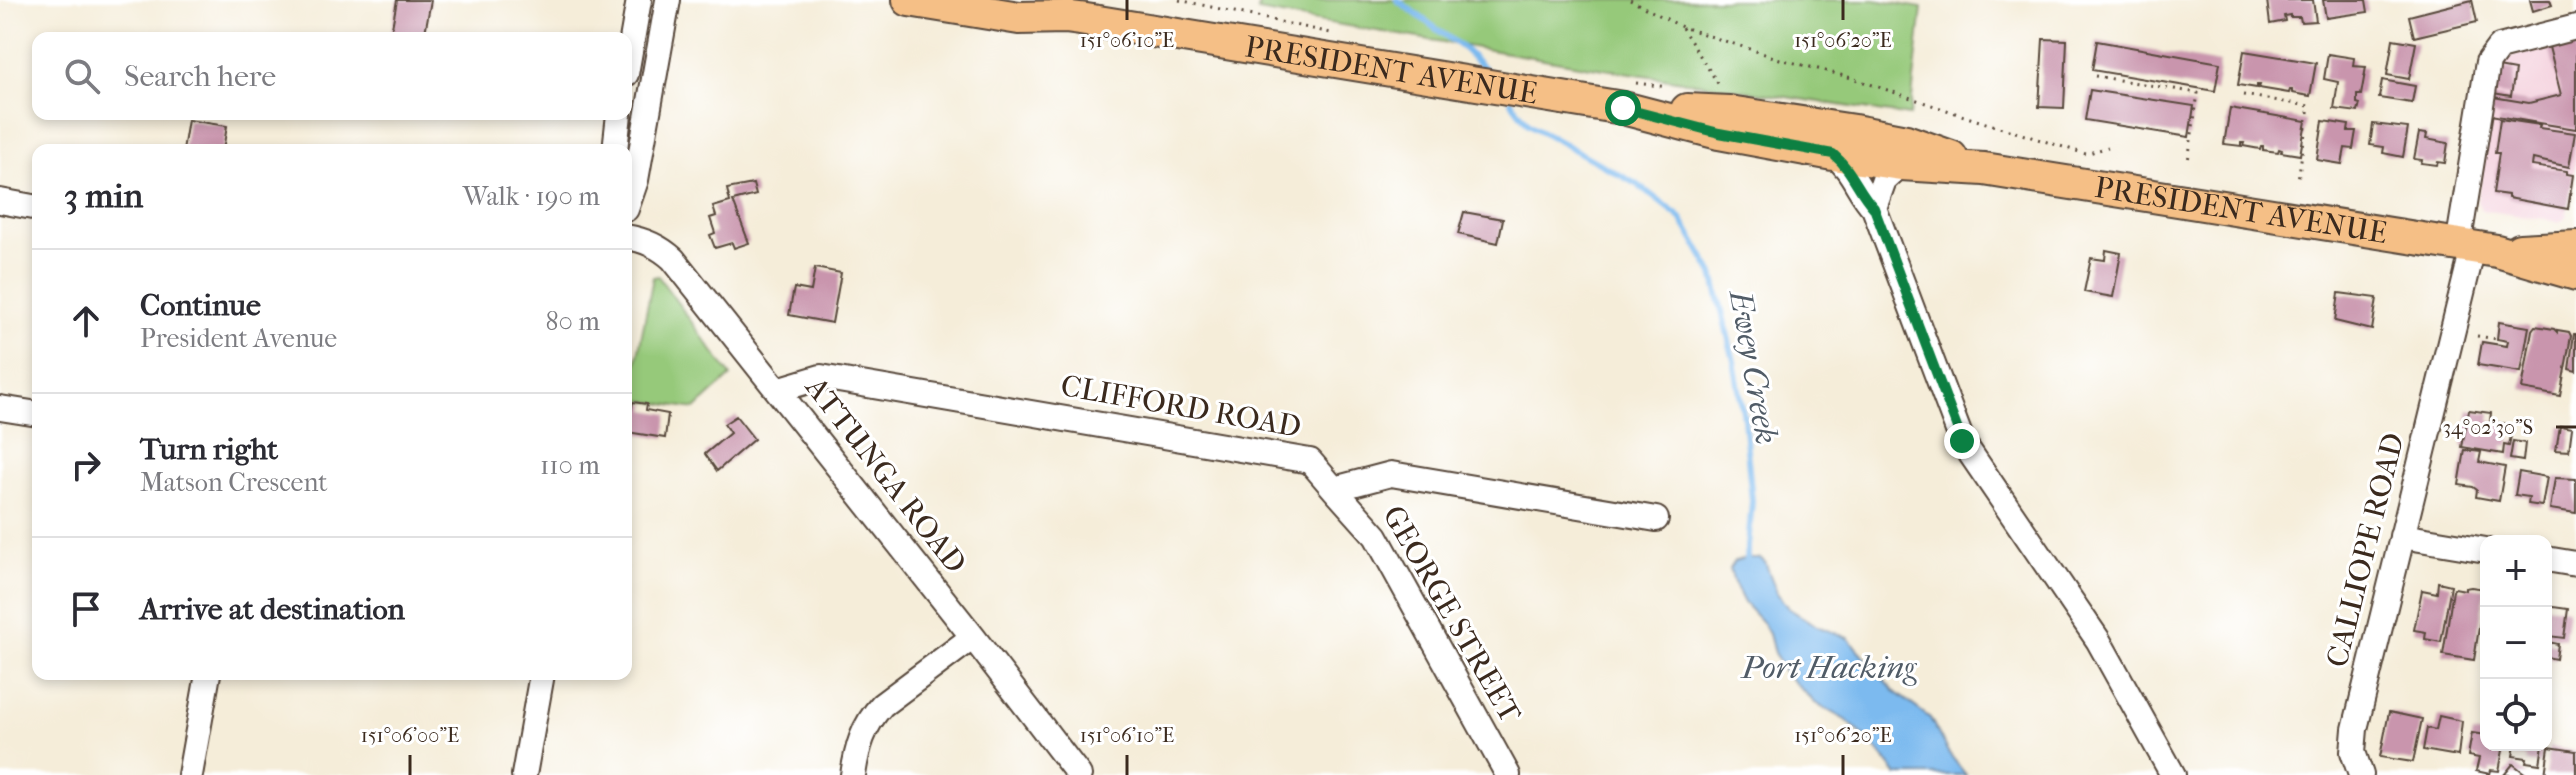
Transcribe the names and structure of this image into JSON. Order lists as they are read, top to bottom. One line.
{"streets":{"main road":["PRESIDENT AVENUE"],"street":["CLIFFORD ROAD","ATTUNGA ROAD","CALLIOPE ROAD","GEORGE STREET"]},"crossings":[["PRESIDENT AVENUE","CALLIOPE ROAD"],["CLIFFORD ROAD","ATTUNGA ROAD"],["CLIFFORD ROAD","GEORGE STREET"]],"water":["Ewey Creek","Port Hacking"],"page":{"search":"Search here","heading":["3 min","Walk · 190 m"],"list":[["Continue","President Avenue","80 m"],["Turn right","Matson Crescent","110 m"],"Arrive at destination"],"map_buttons":["+","−"]},"coordinates":["151°06'10\"E","151°06'20\"E","34°02'30\"S","151°06'00\"E"]}
